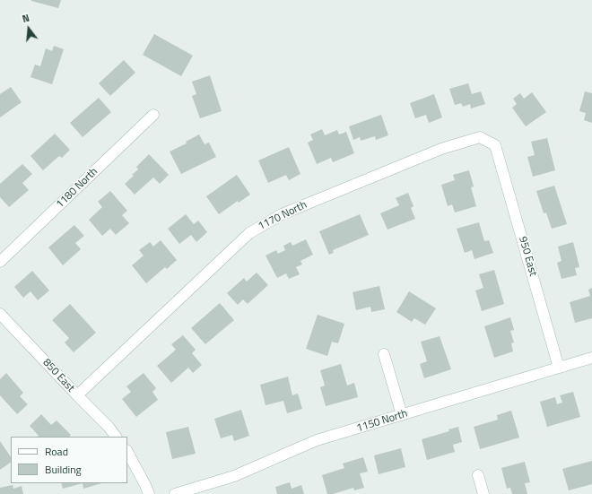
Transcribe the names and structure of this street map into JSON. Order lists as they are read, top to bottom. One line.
{"streets":{"street":["1180 North","1170 North","950 East","850 East","1150 North"]},"crossings":[["1170 North","950 East"],["1170 North","850 East"],["950 East","1150 North"]],"legend":["Road","Building"],"north":"top"}
